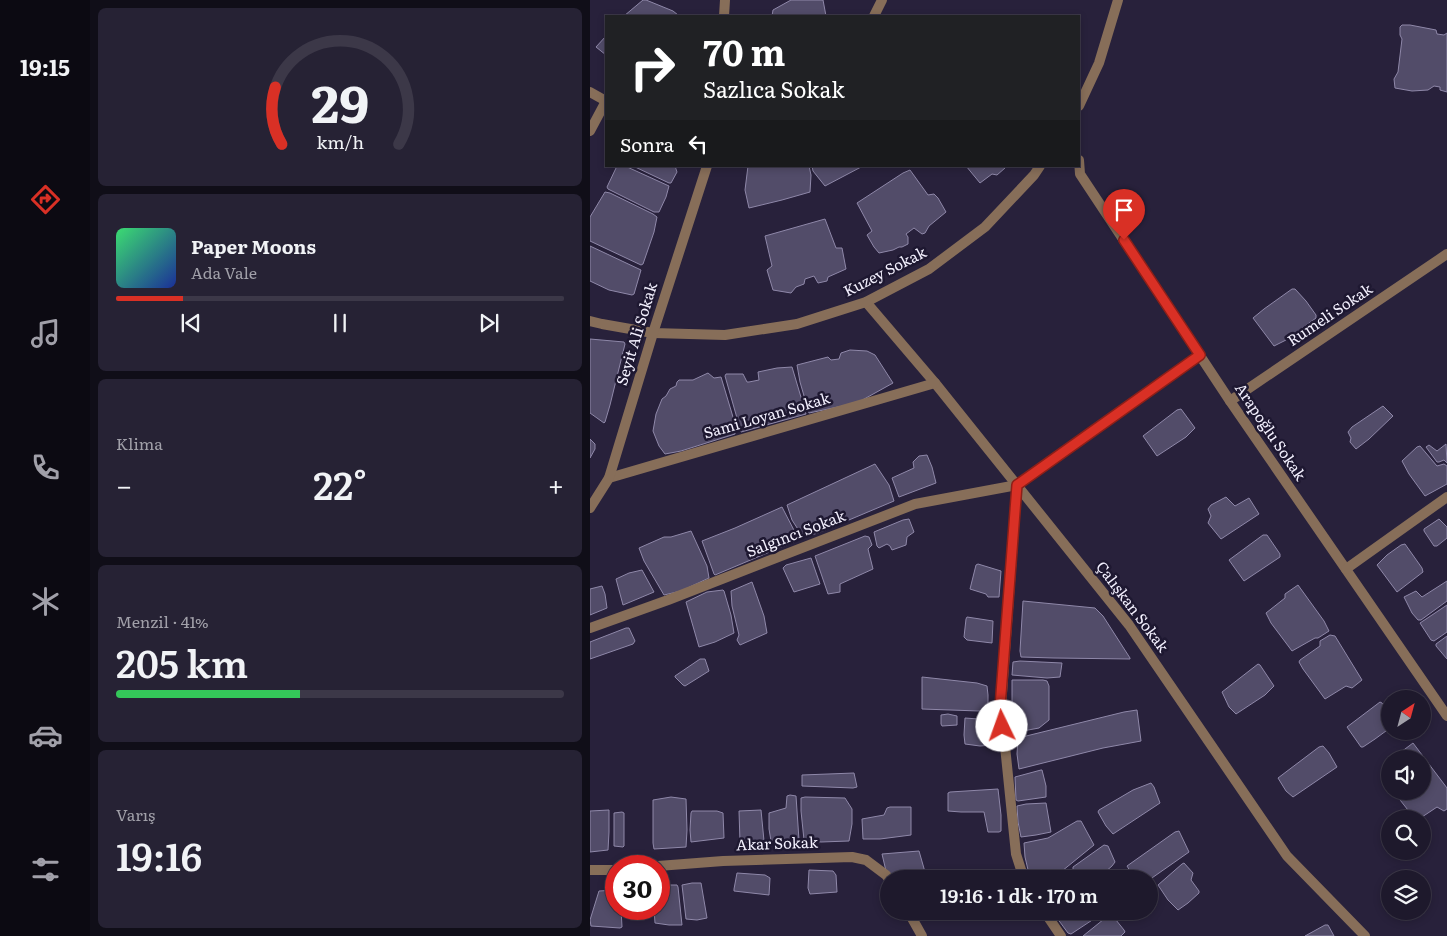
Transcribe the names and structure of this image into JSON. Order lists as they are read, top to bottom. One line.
{"streets":{"street":["Kuzey Sokak","Rumeli Sokak","Seyit Ali Sokak","Sami Loyan Sokak","Arapoğlu Sokak","Salgıncı Sokak","Çalışkan Sokak","Akar Sokak"]},"crossings":[["Kuzey Sokak","Seyit Ali Sokak"],["Kuzey Sokak","Çalışkan Sokak"],["Rumeli Sokak","Arapoğlu Sokak"],["Seyit Ali Sokak","Sami Loyan Sokak"],["Sami Loyan Sokak","Çalışkan Sokak"],["Salgıncı Sokak","Çalışkan Sokak"]],"north":"top right","page":{"tabs":"19:15","turn":["70 m","Sazlıca Sokak"],"then":"Sonra","song":["Paper Moons","Ada Vale"],"tile":["Klima",["Menzil · 41%","205 km"],["Varış","19:16"]],"heat":["−","22°","+"],"limit":"30","trip":"19:16 · 1 dk · 170 m","gauge":["29","km/h"]}}
